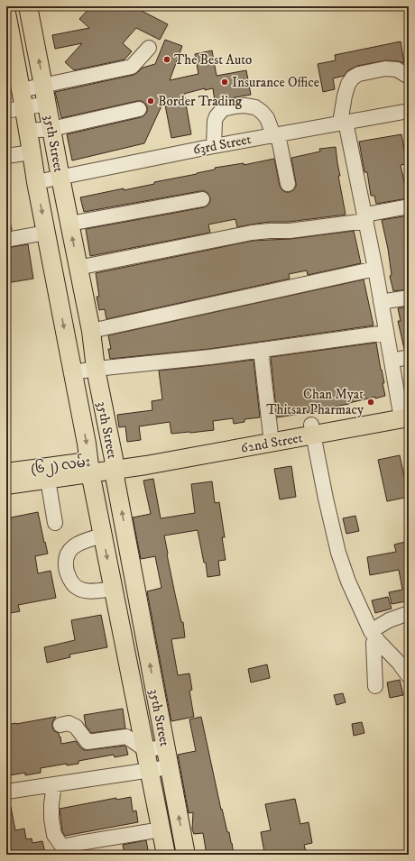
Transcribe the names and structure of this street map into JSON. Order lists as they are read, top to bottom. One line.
{"streets":{"main road":["35th Street","62nd Street","(၆၂) လမ်း"],"street":["63rd Street"]},"crossings":[["35th Street","63rd Street"],["35th Street","(၆၂) လမ်း"],["62nd Street","(၆၂) လမ်း"]],"places":["The Best Auto","Insurance Office","Border Trading","Chan Myat Thitsar Pharmacy"]}
